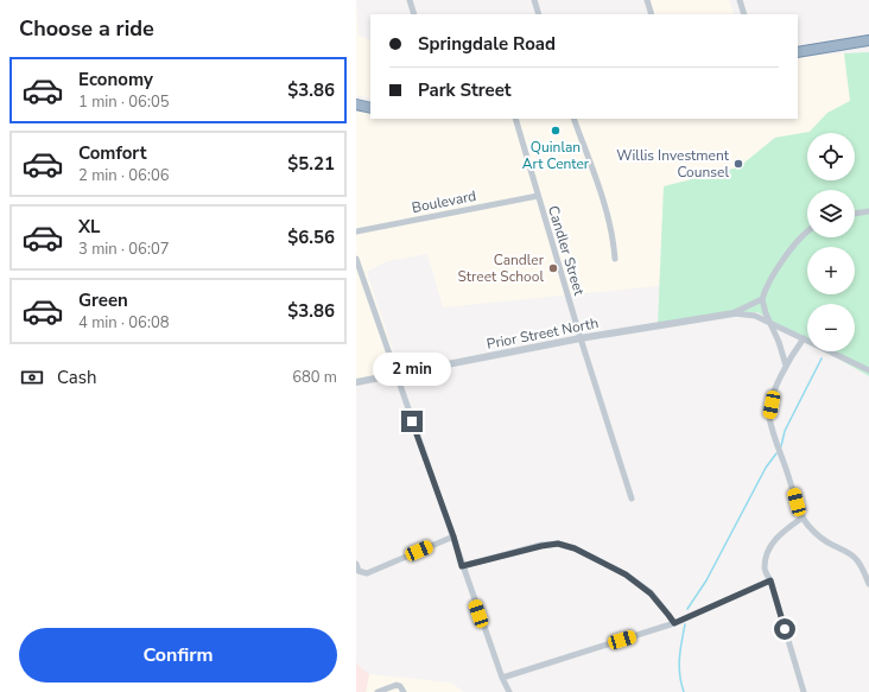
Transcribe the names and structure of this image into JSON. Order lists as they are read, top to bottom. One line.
{"streets":{"street":["Boulevard","Candler Street","Prior Street North"]},"crossings":[["Boulevard","Candler Street"],["Candler Street","Prior Street North"]],"places":["Quinlan Art Center","Willis Investment Counsel","Candler Street School"],"page":{"heading":"Choose a ride","banner":["Springdale Road","Park Street"],"list":[{"name":"Economy","note":"1 min · 06:05","value":"$3.86"},{"name":"Comfort","note":"2 min · 06:06","value":"$5.21"},{"name":"XL","note":"3 min · 06:07","value":"$6.56"},{"name":"Green","note":"4 min · 06:08","value":"$3.86"}],"map_buttons":["+","−"],"pay":["Cash","680 m"],"bubble":"2 min","buttons":"Confirm"}}
